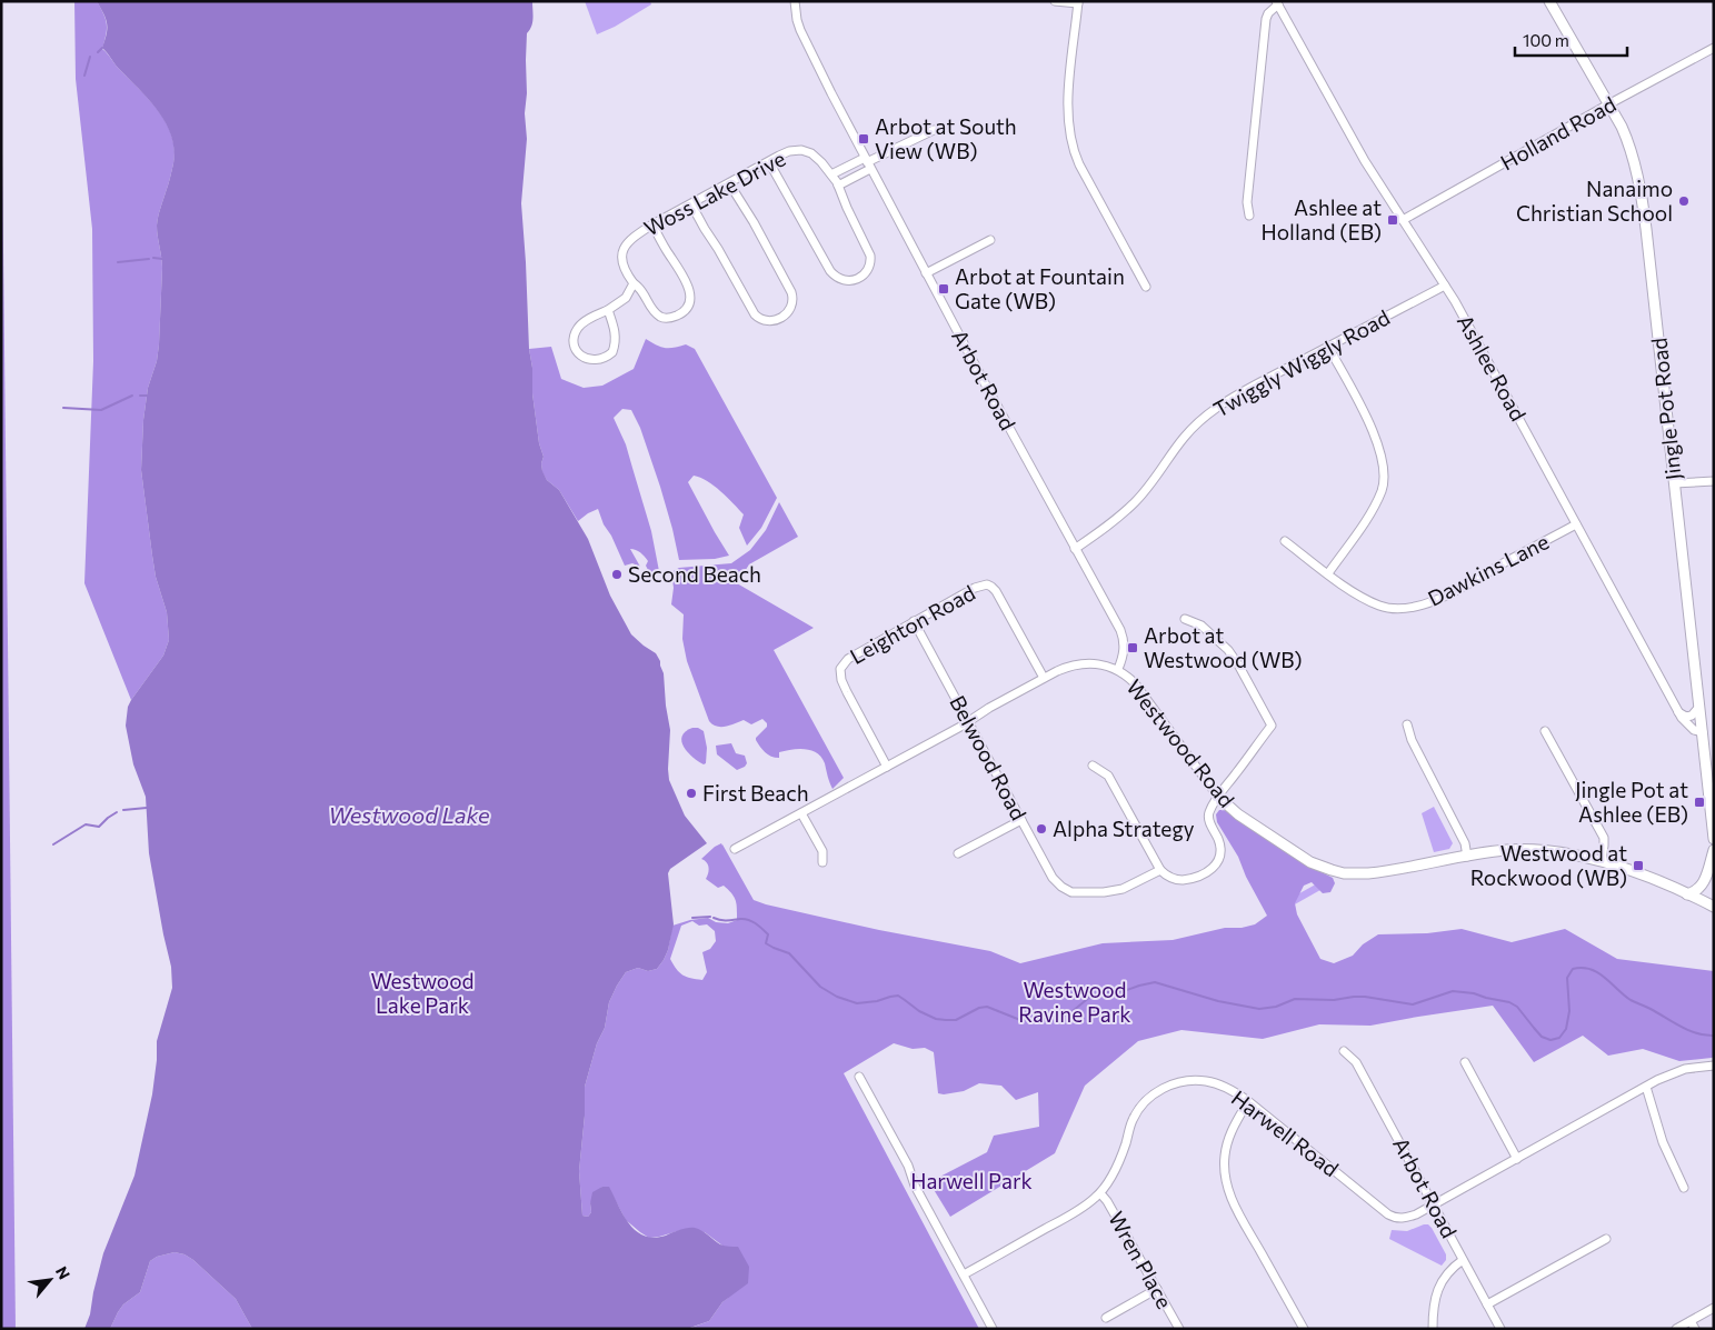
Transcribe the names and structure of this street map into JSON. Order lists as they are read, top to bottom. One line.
{"streets":{"street":["Holland Road","Woss Lake Drive","Twiggly Wiggly Road","Ashlee Road","Arbot Road","Jingle Pot Road","Dawkins Lane","Leighton Road","Westwood Road","Belwood Road","Harwell Road","Wren Place"]},"crossings":[["Holland Road","Ashlee Road"],["Holland Road","Jingle Pot Road"],["Twiggly Wiggly Road","Ashlee Road"],["Twiggly Wiggly Road","Arbot Road"],["Ashlee Road","Jingle Pot Road"],["Ashlee Road","Dawkins Lane"],["Arbot Road","Westwood Road"],["Arbot Road","Harwell Road"],["Leighton Road","Westwood Road"],["Leighton Road","Belwood Road"],["Westwood Road","Belwood Road"],["Harwell Road","Wren Place"]],"water":["Westwood Lake"],"parks":["Westwood Lake Park","Westwood Ravine Park","Harwell Park"],"places":{"transit":["Arbot at South View (WB)","Ashlee at Holland (EB)","Arbot at Fountain Gate (WB)","Arbot at Westwood (WB)","Jingle Pot at Ashlee (EB)","Westwood at Rockwood (WB)"],"other":["Nanaimo Christian School","Second Beach","First Beach","Alpha Strategy"]},"scale_bar":"100 m","north":"top right"}
